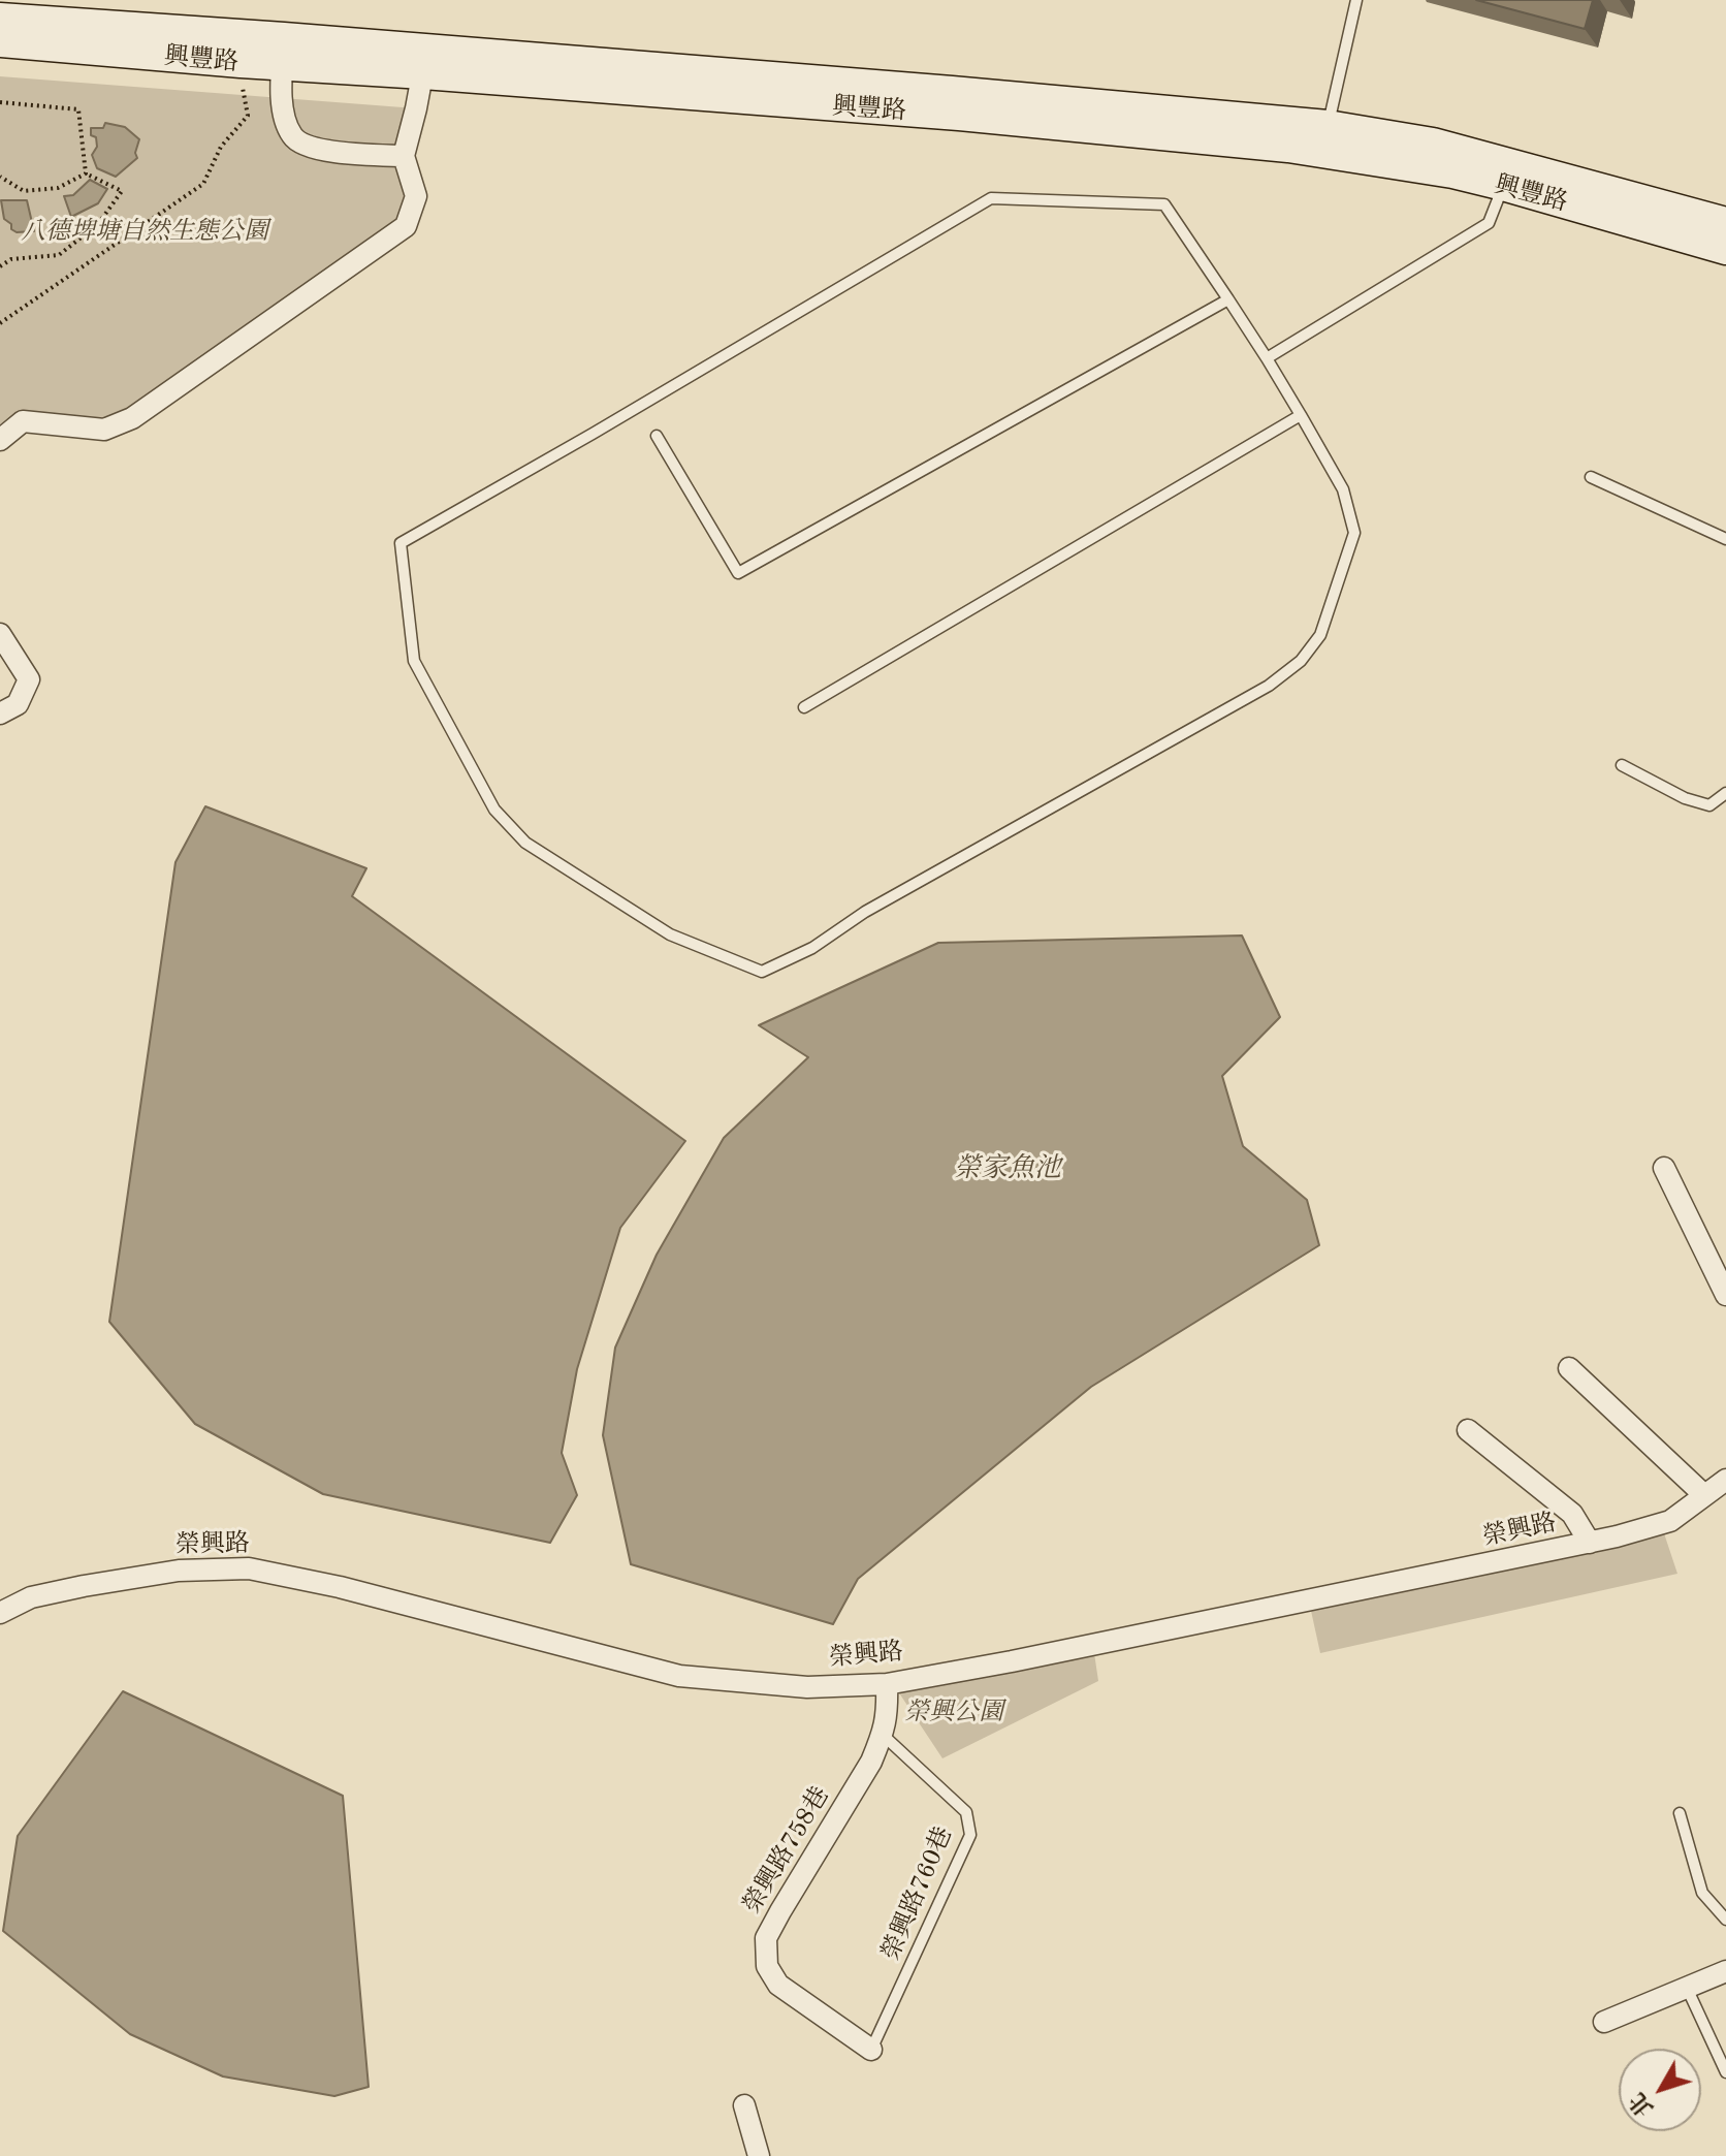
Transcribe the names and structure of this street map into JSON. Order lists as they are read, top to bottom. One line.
{"streets":{"main road":["興豐路"],"street":["榮興路","榮興路758巷"],"lane":["榮興路760巷"]},"crossings":[["榮興路","榮興路758巷"],["榮興路758巷","榮興路760巷"]],"water":["榮家魚池"],"parks":["八德埤塘自然生態公園","榮興公園"],"north":"bottom left"}
